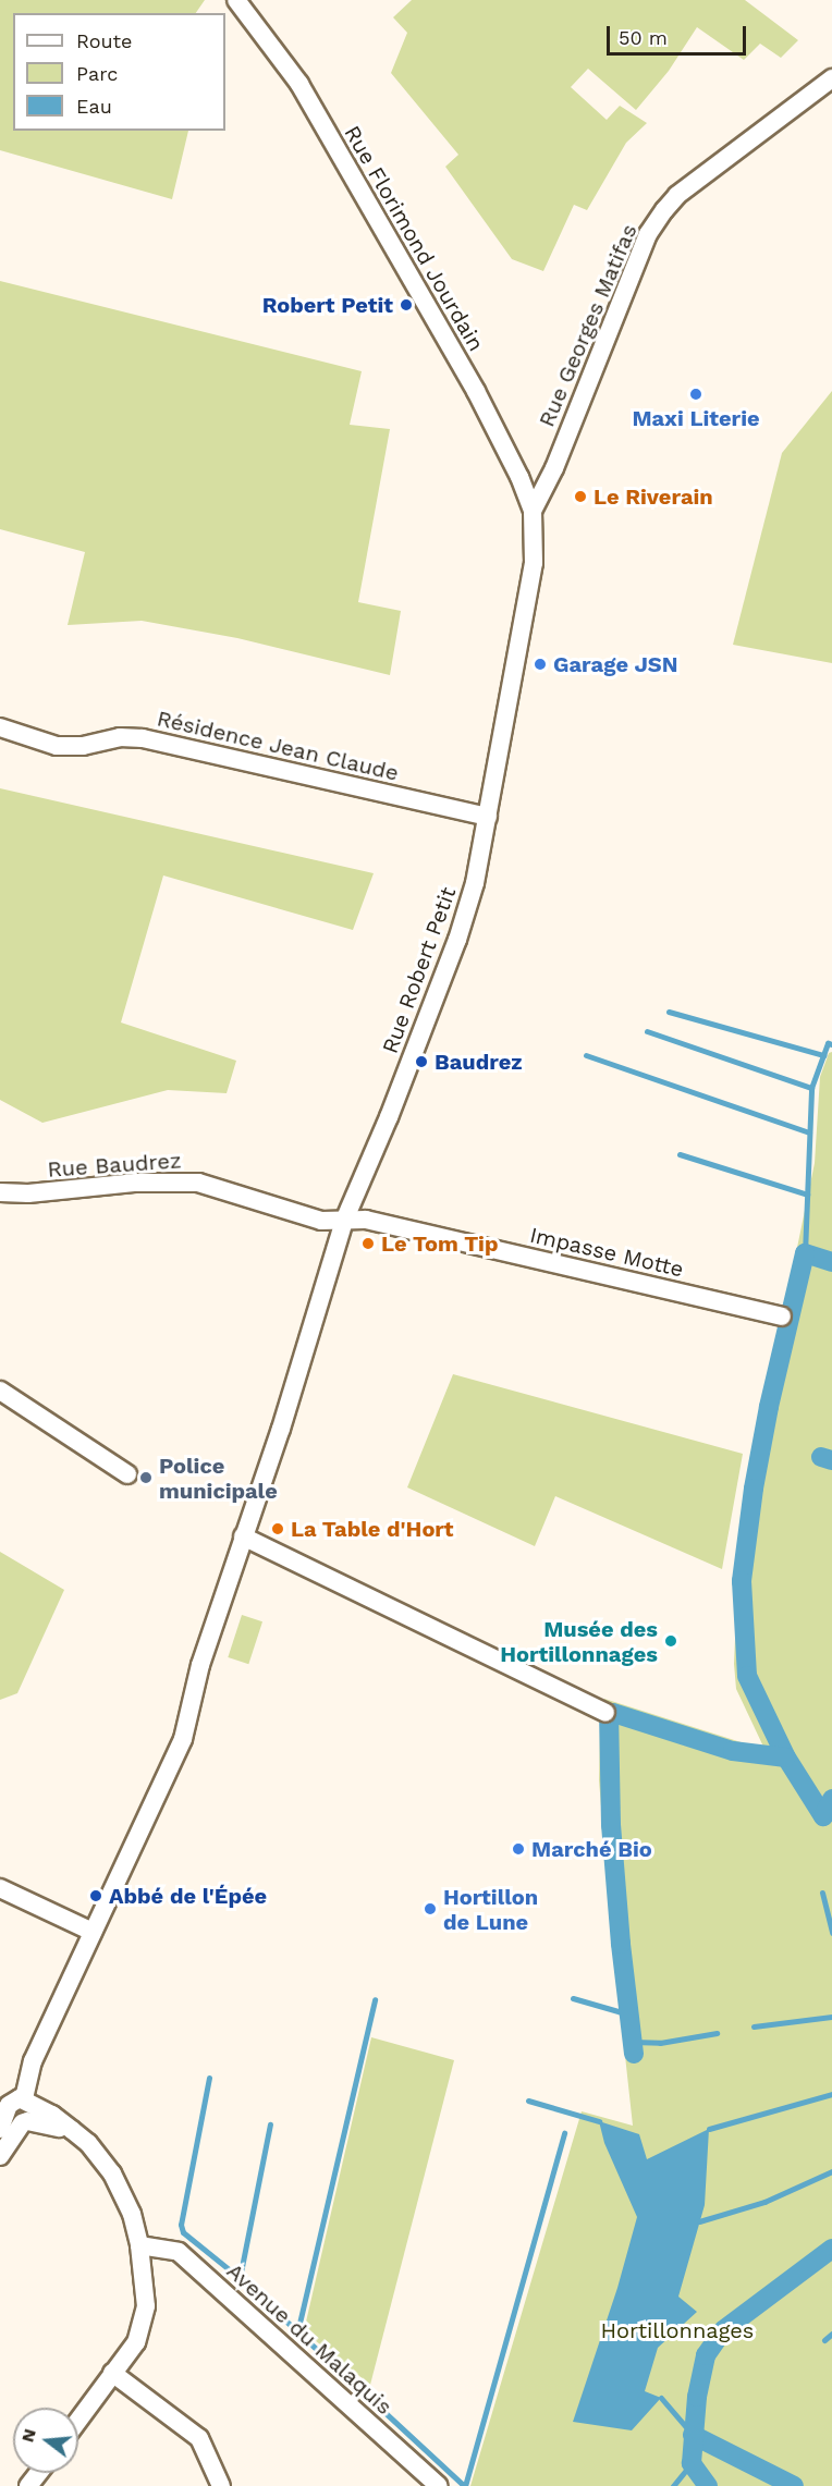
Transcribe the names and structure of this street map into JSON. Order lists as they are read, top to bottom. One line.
{"streets":{"street":["Rue Florimond Jourdain","Rue Georges Matifas","Résidence Jean Claude","Rue Robert Petit","Rue Baudrez","Impasse Motte","Avenue du Malaquis"]},"crossings":[["Rue Florimond Jourdain","Rue Georges Matifas"],["Rue Florimond Jourdain","Rue Robert Petit"],["Rue Georges Matifas","Rue Robert Petit"],["Résidence Jean Claude","Rue Robert Petit"],["Rue Robert Petit","Rue Baudrez"],["Rue Robert Petit","Impasse Motte"],["Rue Baudrez","Impasse Motte"]],"parks":["Hortillonnages"],"places":["Robert Petit","Maxi Literie","Le Riverain","Garage JSN","Baudrez","Le Tom Tip","Police municipale","La Table d'Hort","Musée des Hortillonnages","Marché Bio","Abbé de l'Épée","Hortillon de Lune"],"legend":["Route","Parc","Eau"],"scale_bar":"50 m","north":"left"}
